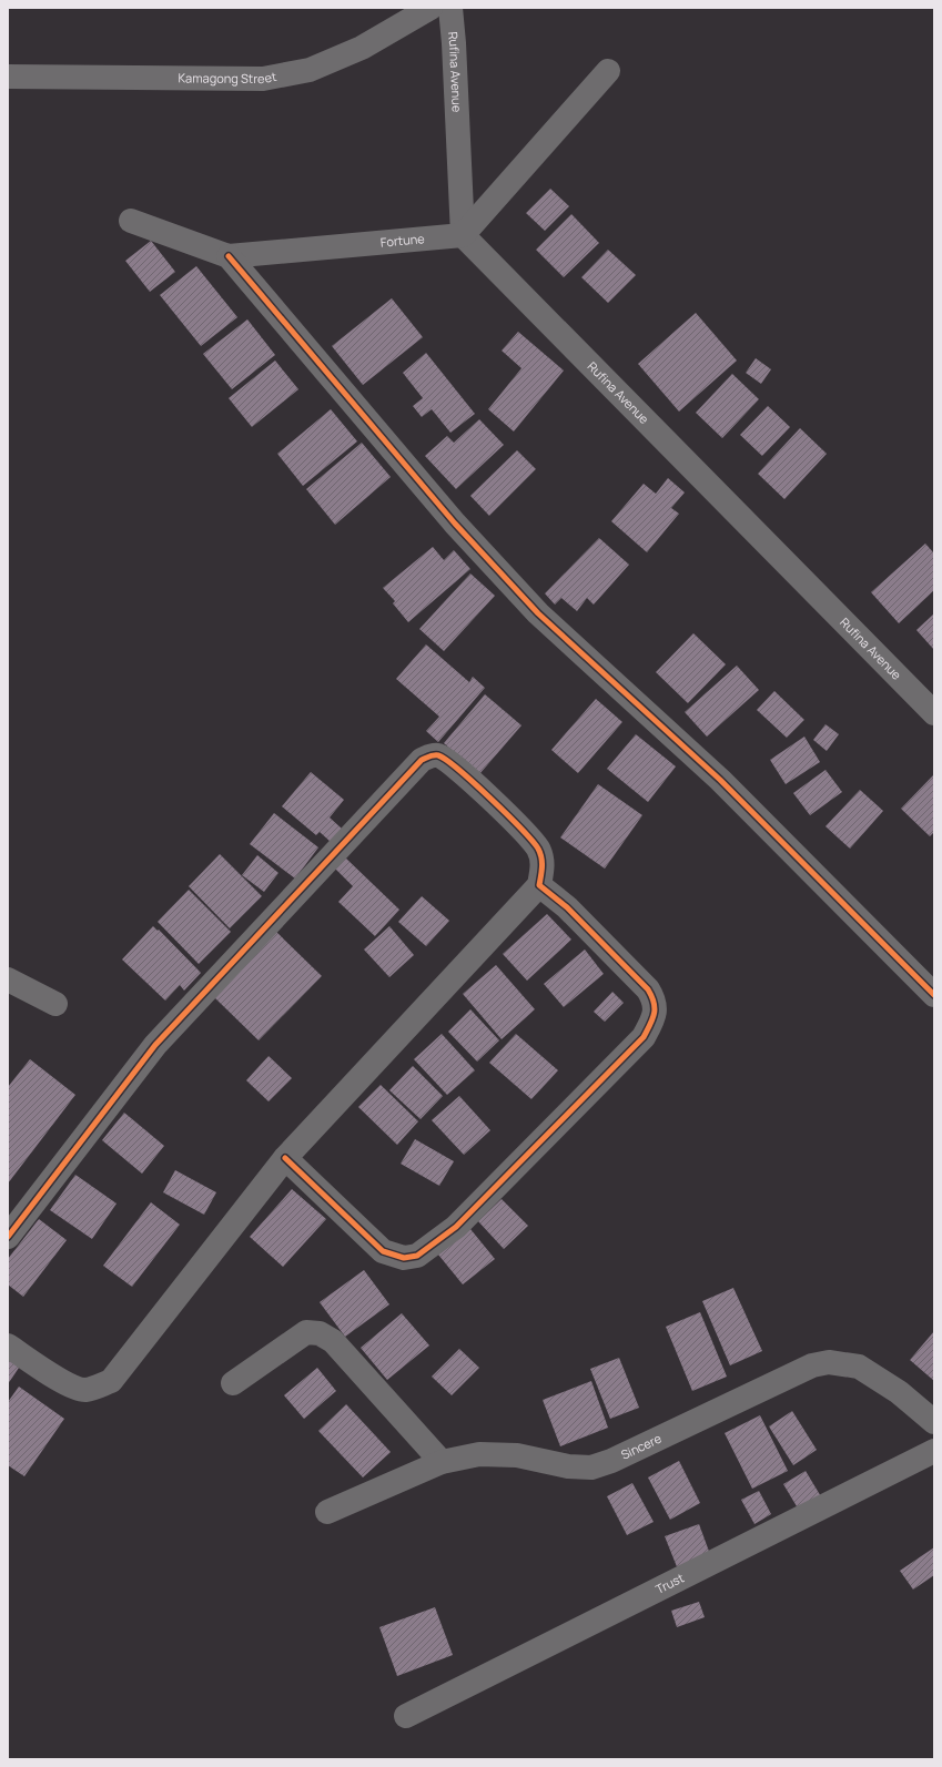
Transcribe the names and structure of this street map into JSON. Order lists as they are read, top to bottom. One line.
{"streets":{"street":["Rufina Avenue","Kamagong Street","Fortune","Sincere","Trust"]},"crossings":[["Rufina Avenue","Fortune"]]}
